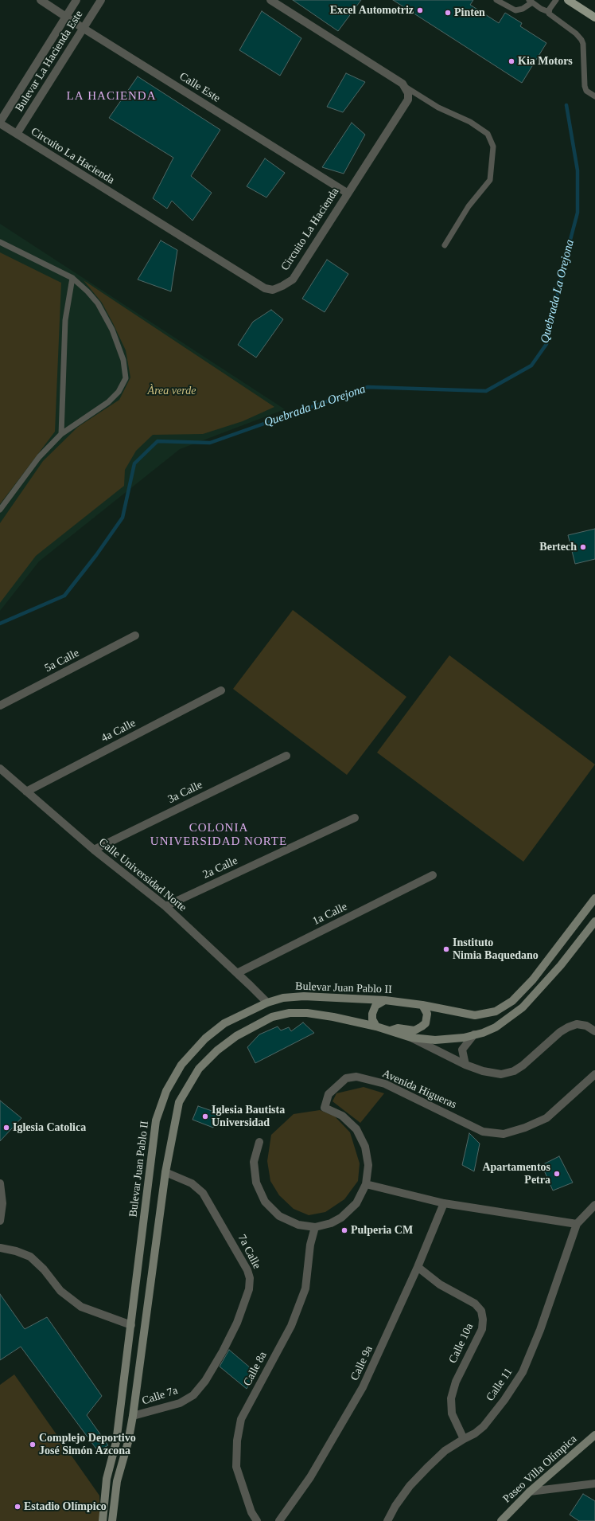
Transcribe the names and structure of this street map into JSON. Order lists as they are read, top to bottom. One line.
{"streets":{"main road":["Bulevar Juan Pablo II","Paseo Villa Olímpica"],"street":["Bulevar La Hacienda Este","Calle Este","Circuito La Hacienda","5a Calle","4a Calle","3a Calle","2a Calle","Calle Universidad Norte","1a Calle","Avenida Higueras","7a Calle","Calle 10a","Calle 9a","Calle 8a","Calle 11","Calle 7a"]},"crossings":[["Bulevar La Hacienda Este","Calle Este"],["Bulevar La Hacienda Este","Circuito La Hacienda"],["Calle Este","Circuito La Hacienda"],["4a Calle","Calle Universidad Norte"],["3a Calle","Calle Universidad Norte"],["2a Calle","Calle Universidad Norte"],["Calle Universidad Norte","1a Calle"],["Calle Universidad Norte","Bulevar Juan Pablo II"],["Avenida Higueras","Calle 8a"],["7a Calle","Calle 7a"],["Calle 10a","Calle 9a"],["Calle 10a","Calle 11"]],"districts":["LA HACIENDA","COLONIA UNIVERSIDAD NORTE"],"water":["Quebrada La Orejona"],"parks":["Àrea verde"],"places":["Excel Automotriz","Pinten","Kia Motors","Bertech","Instituto Nimia Baquedano","Iglesia Bautista Universidad","Iglesia Catolica","Apartamentos Petra","Pulperia CM","Complejo Deportivo José Simón Azcona","Estadio Olímpico"]}
